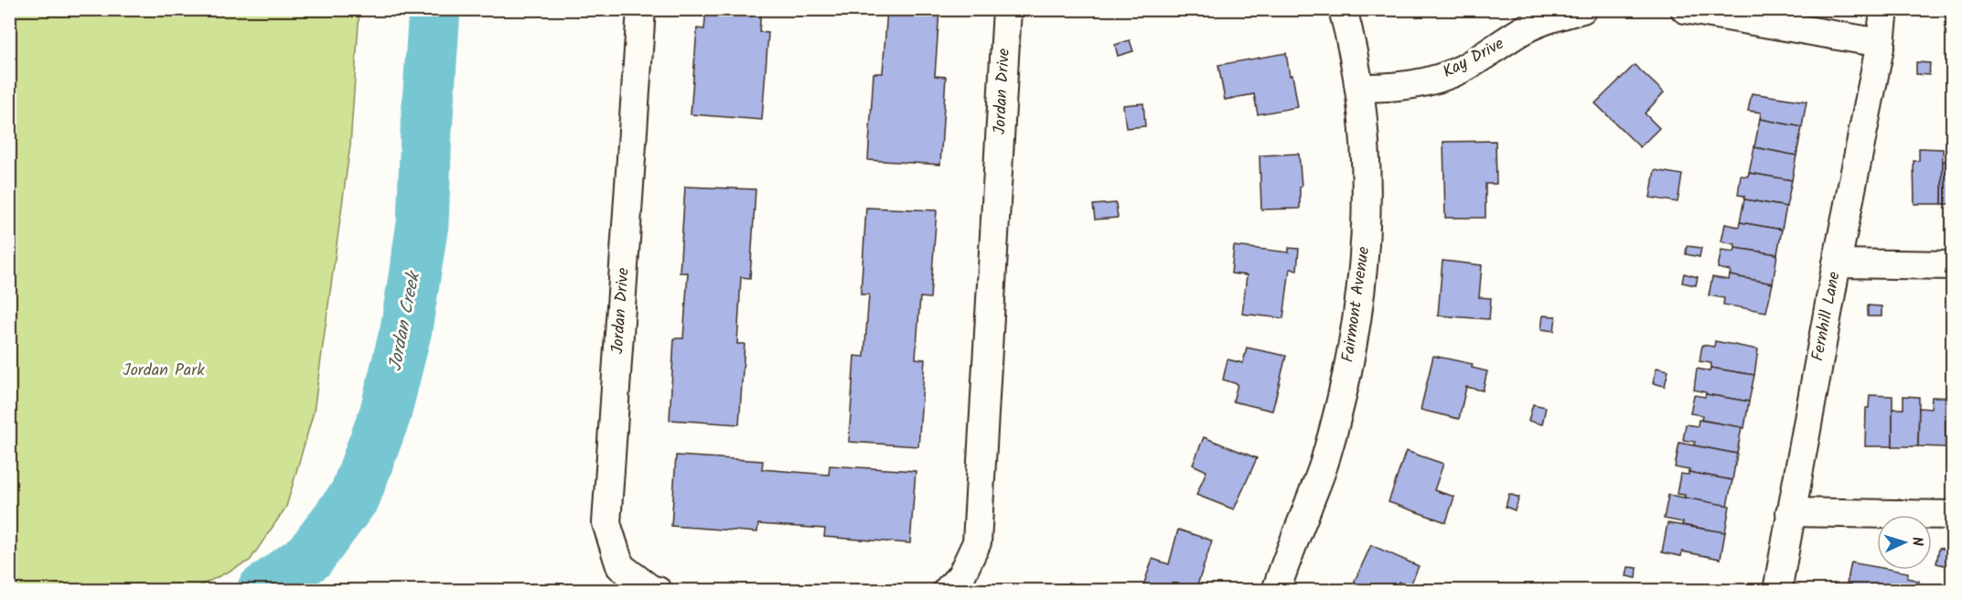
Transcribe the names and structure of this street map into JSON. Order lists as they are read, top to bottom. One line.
{"streets":{"street":["Kay Drive","Jordan Drive","Fairmont Avenue","Fernhill Lane"]},"crossings":[["Kay Drive","Fairmont Avenue"]],"water":["Jordan Creek"],"parks":["Jordan Park"],"north":"right"}
